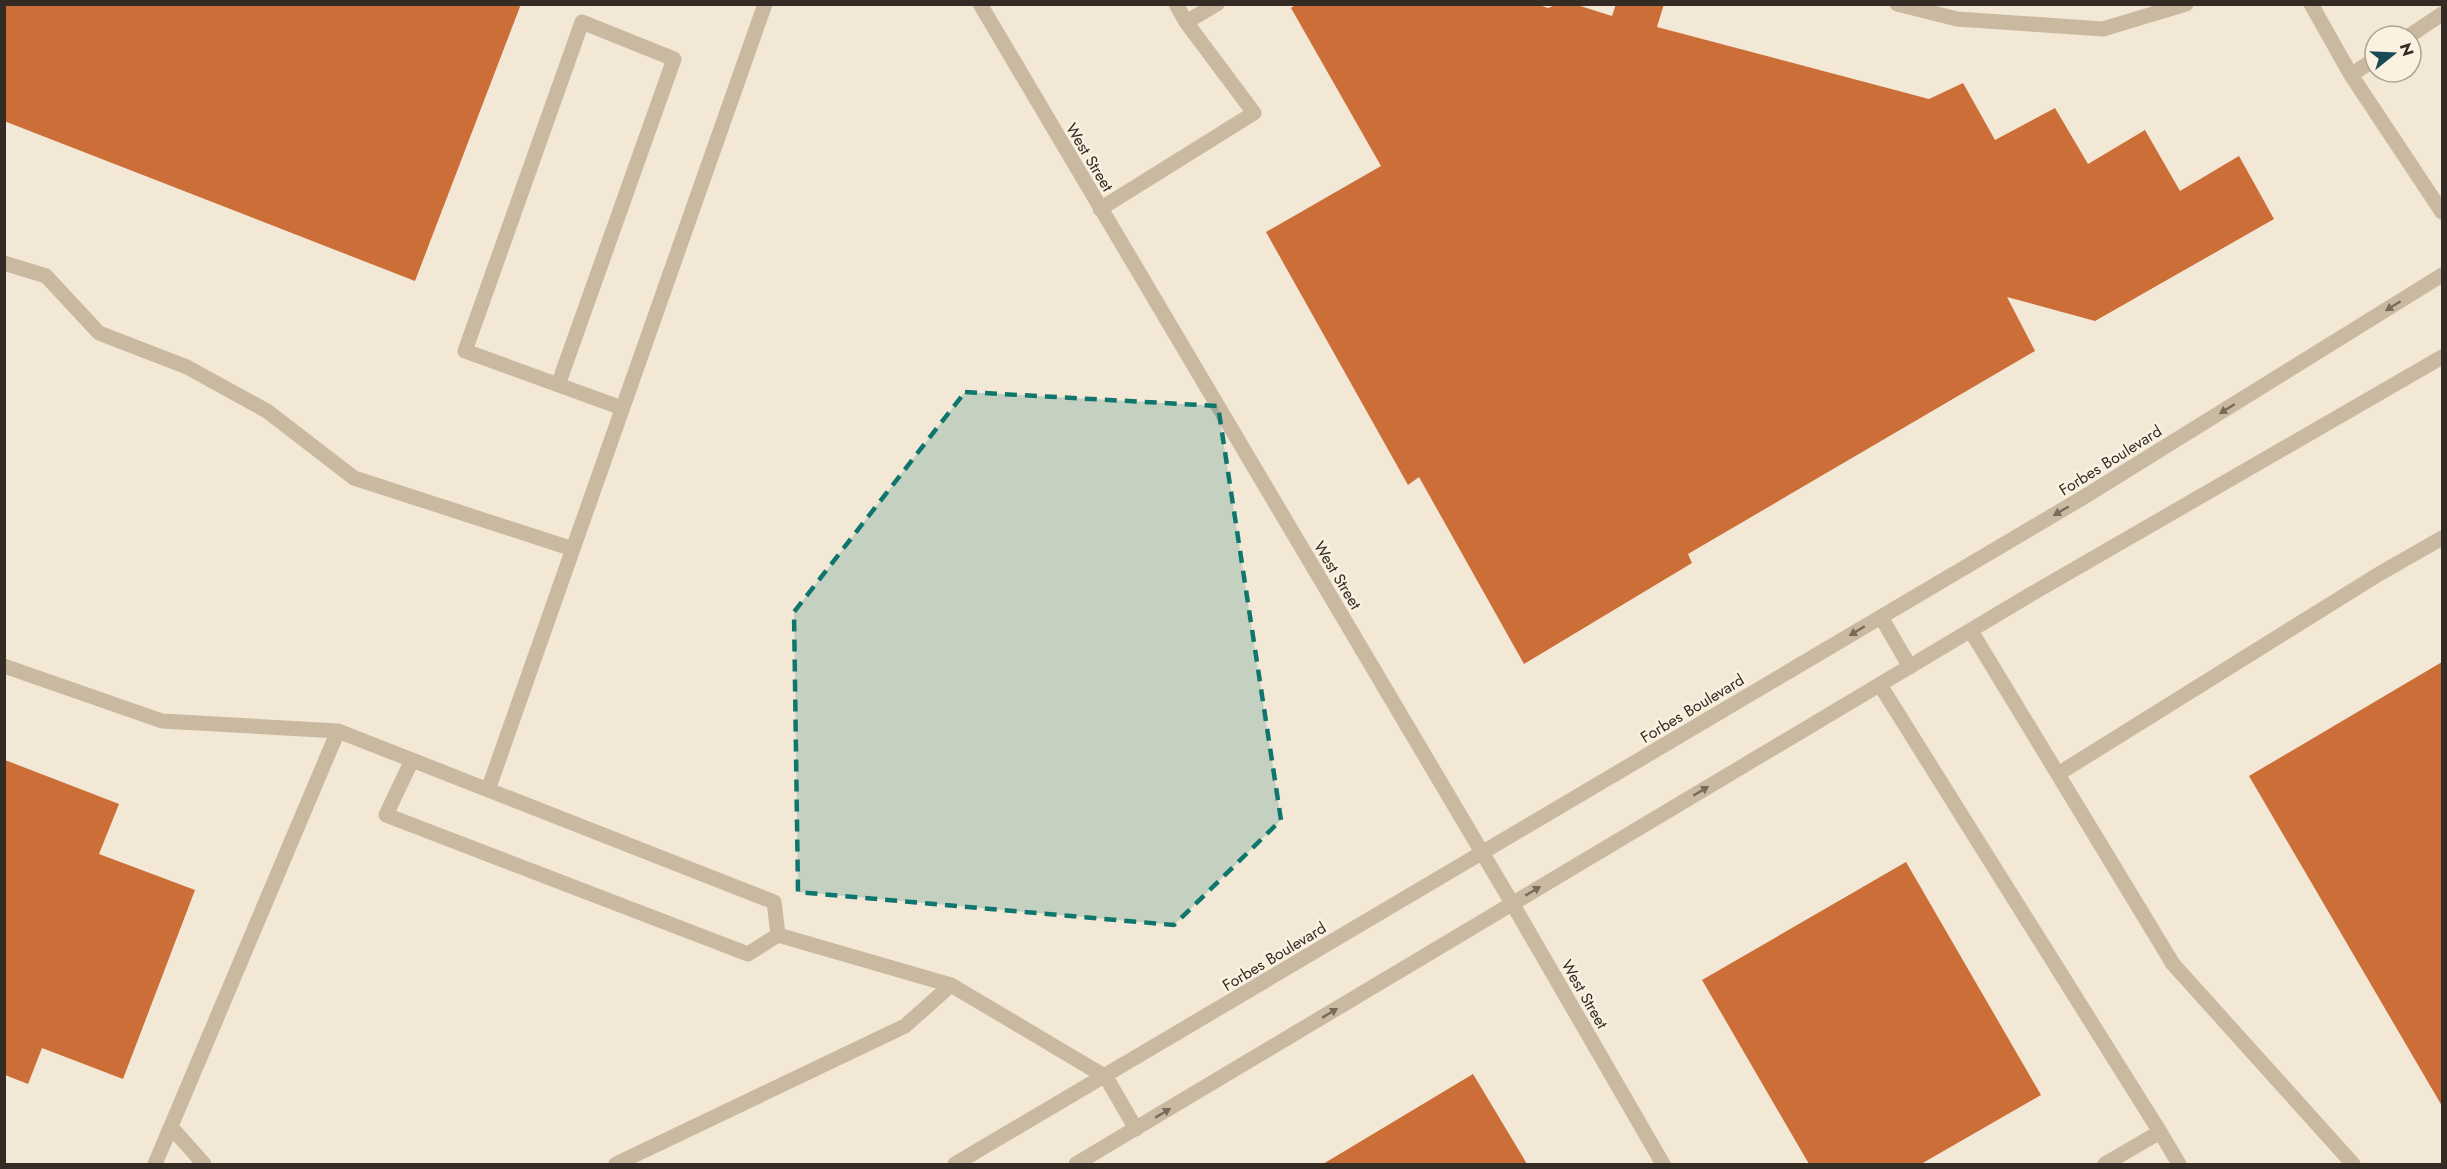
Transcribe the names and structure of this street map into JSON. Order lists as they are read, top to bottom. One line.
{"streets":{"street":["West Street","Forbes Boulevard"]},"crossings":[["West Street","Forbes Boulevard"]],"north":"right"}
